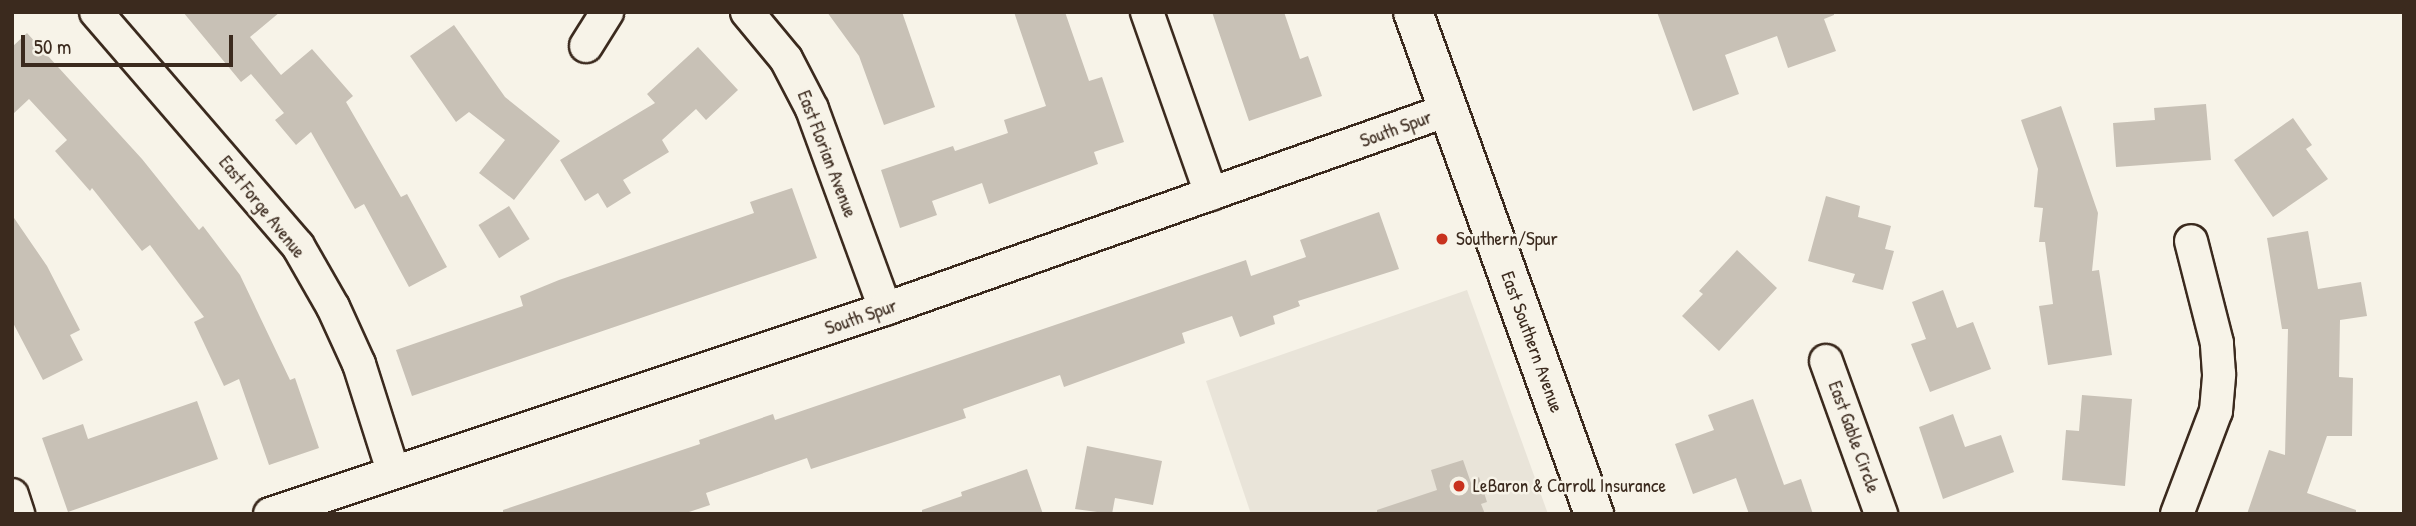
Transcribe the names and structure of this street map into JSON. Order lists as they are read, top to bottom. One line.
{"streets":{"main road":["East Southern Avenue"],"street":["South Spur","East Florian Avenue","East Forge Avenue","East Gable Circle"]},"crossings":[["South Spur","East Florian Avenue"],["South Spur","East Forge Avenue"],["South Spur","East Southern Avenue"]],"places":["Southern/Spur","LeBaron & Carroll Insurance"],"scale_bar":"50 m"}
